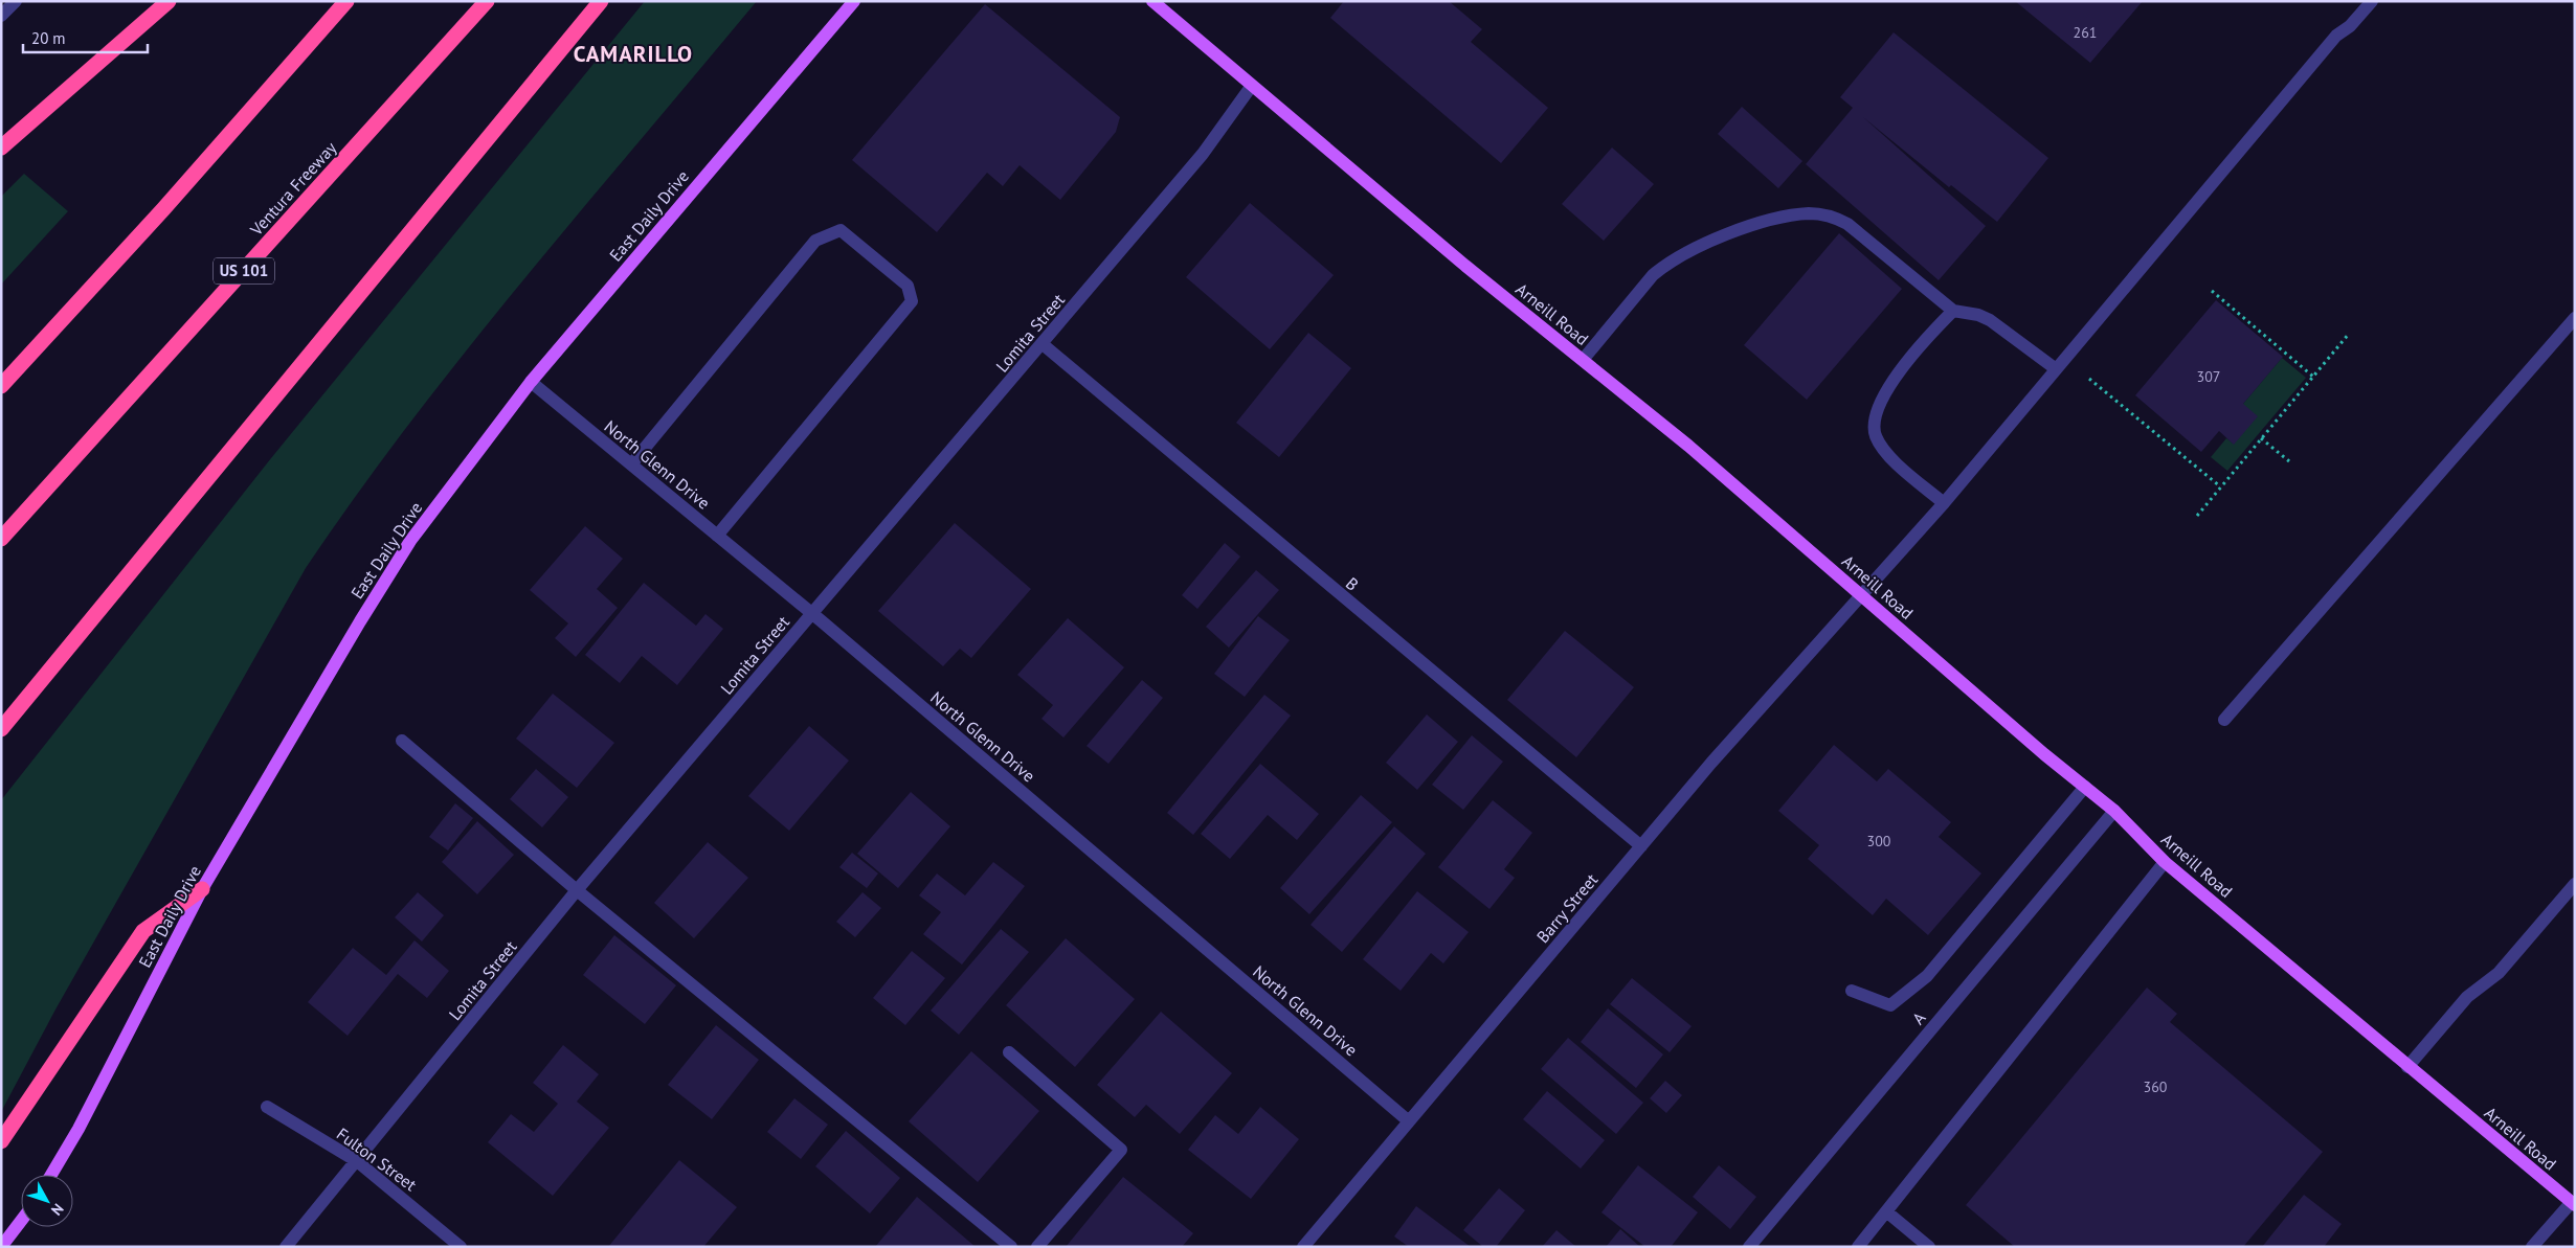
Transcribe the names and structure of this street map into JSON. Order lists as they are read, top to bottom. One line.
{"streets":{"highway":["Ventura Freeway","US 101"],"main road":["East Daily Drive","Arneill Road"],"street":["Lomita Street","North Glenn Drive","B","Barry Street","A","Fulton Street"]},"crossings":[["East Daily Drive","North Glenn Drive"],["Arneill Road","Lomita Street"],["Arneill Road","Barry Street"],["Arneill Road","A"],["Lomita Street","North Glenn Drive"],["Lomita Street","B"],["Lomita Street","Fulton Street"],["North Glenn Drive","Barry Street"],["B","Barry Street"]],"districts":["CAMARILLO"],"house_numbers":["261","307","300","360"],"scale_bar":"20 m","north":"bottom right"}
